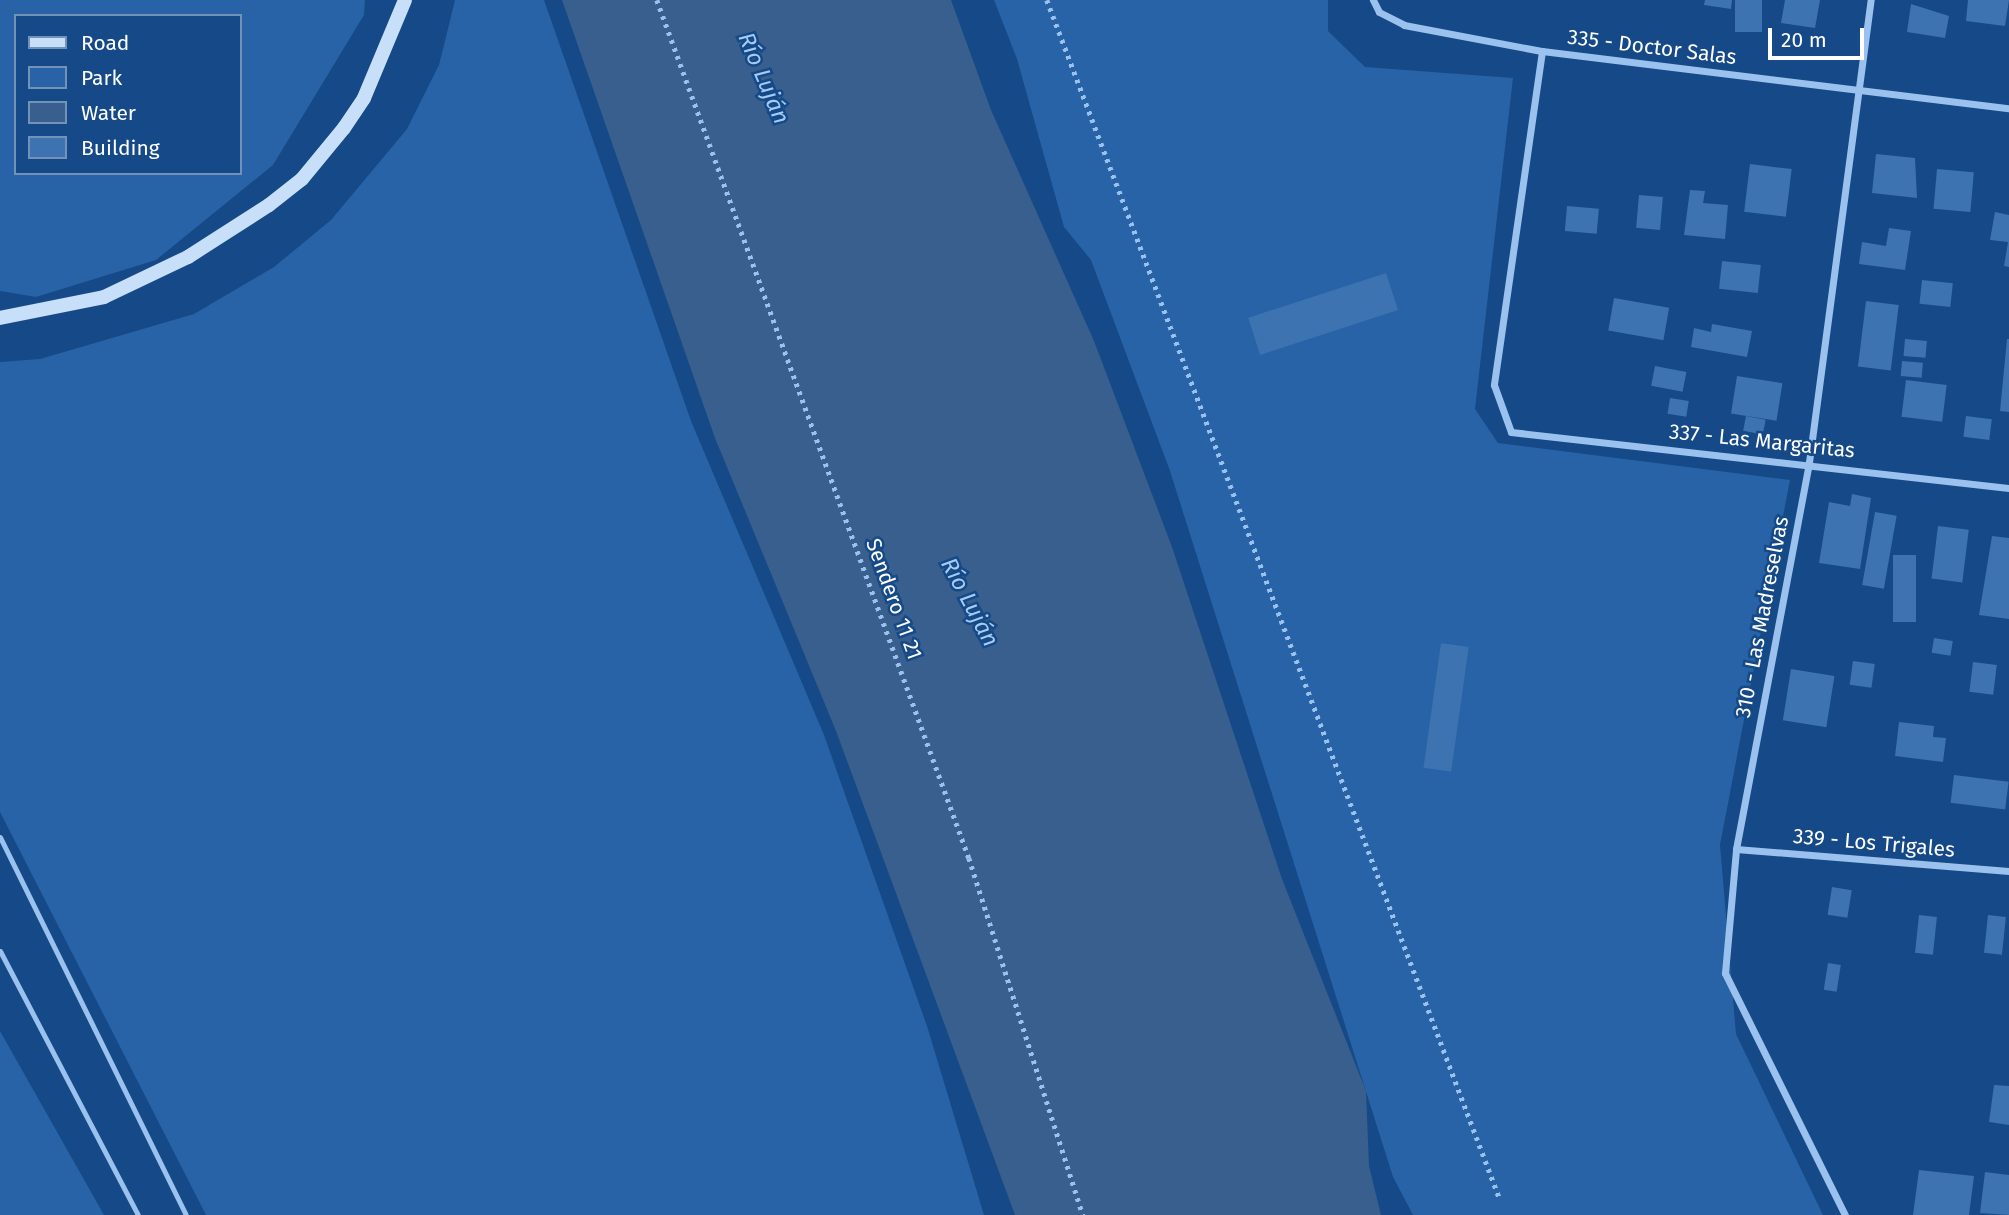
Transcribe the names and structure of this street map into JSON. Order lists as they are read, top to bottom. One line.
{"streets":{"street":["335 - Doctor Salas","337 - Las Margaritas","310 - Las Madreselvas","339 - Los Trigales"],"path":["Sendero 11 21"]},"crossings":[["335 - Doctor Salas","337 - Las Margaritas"],["335 - Doctor Salas","310 - Las Madreselvas"],["337 - Las Margaritas","310 - Las Madreselvas"],["310 - Las Madreselvas","339 - Los Trigales"]],"water":["Río Luján"],"legend":["Road","Park","Water","Building"],"scale_bar":"20 m"}
